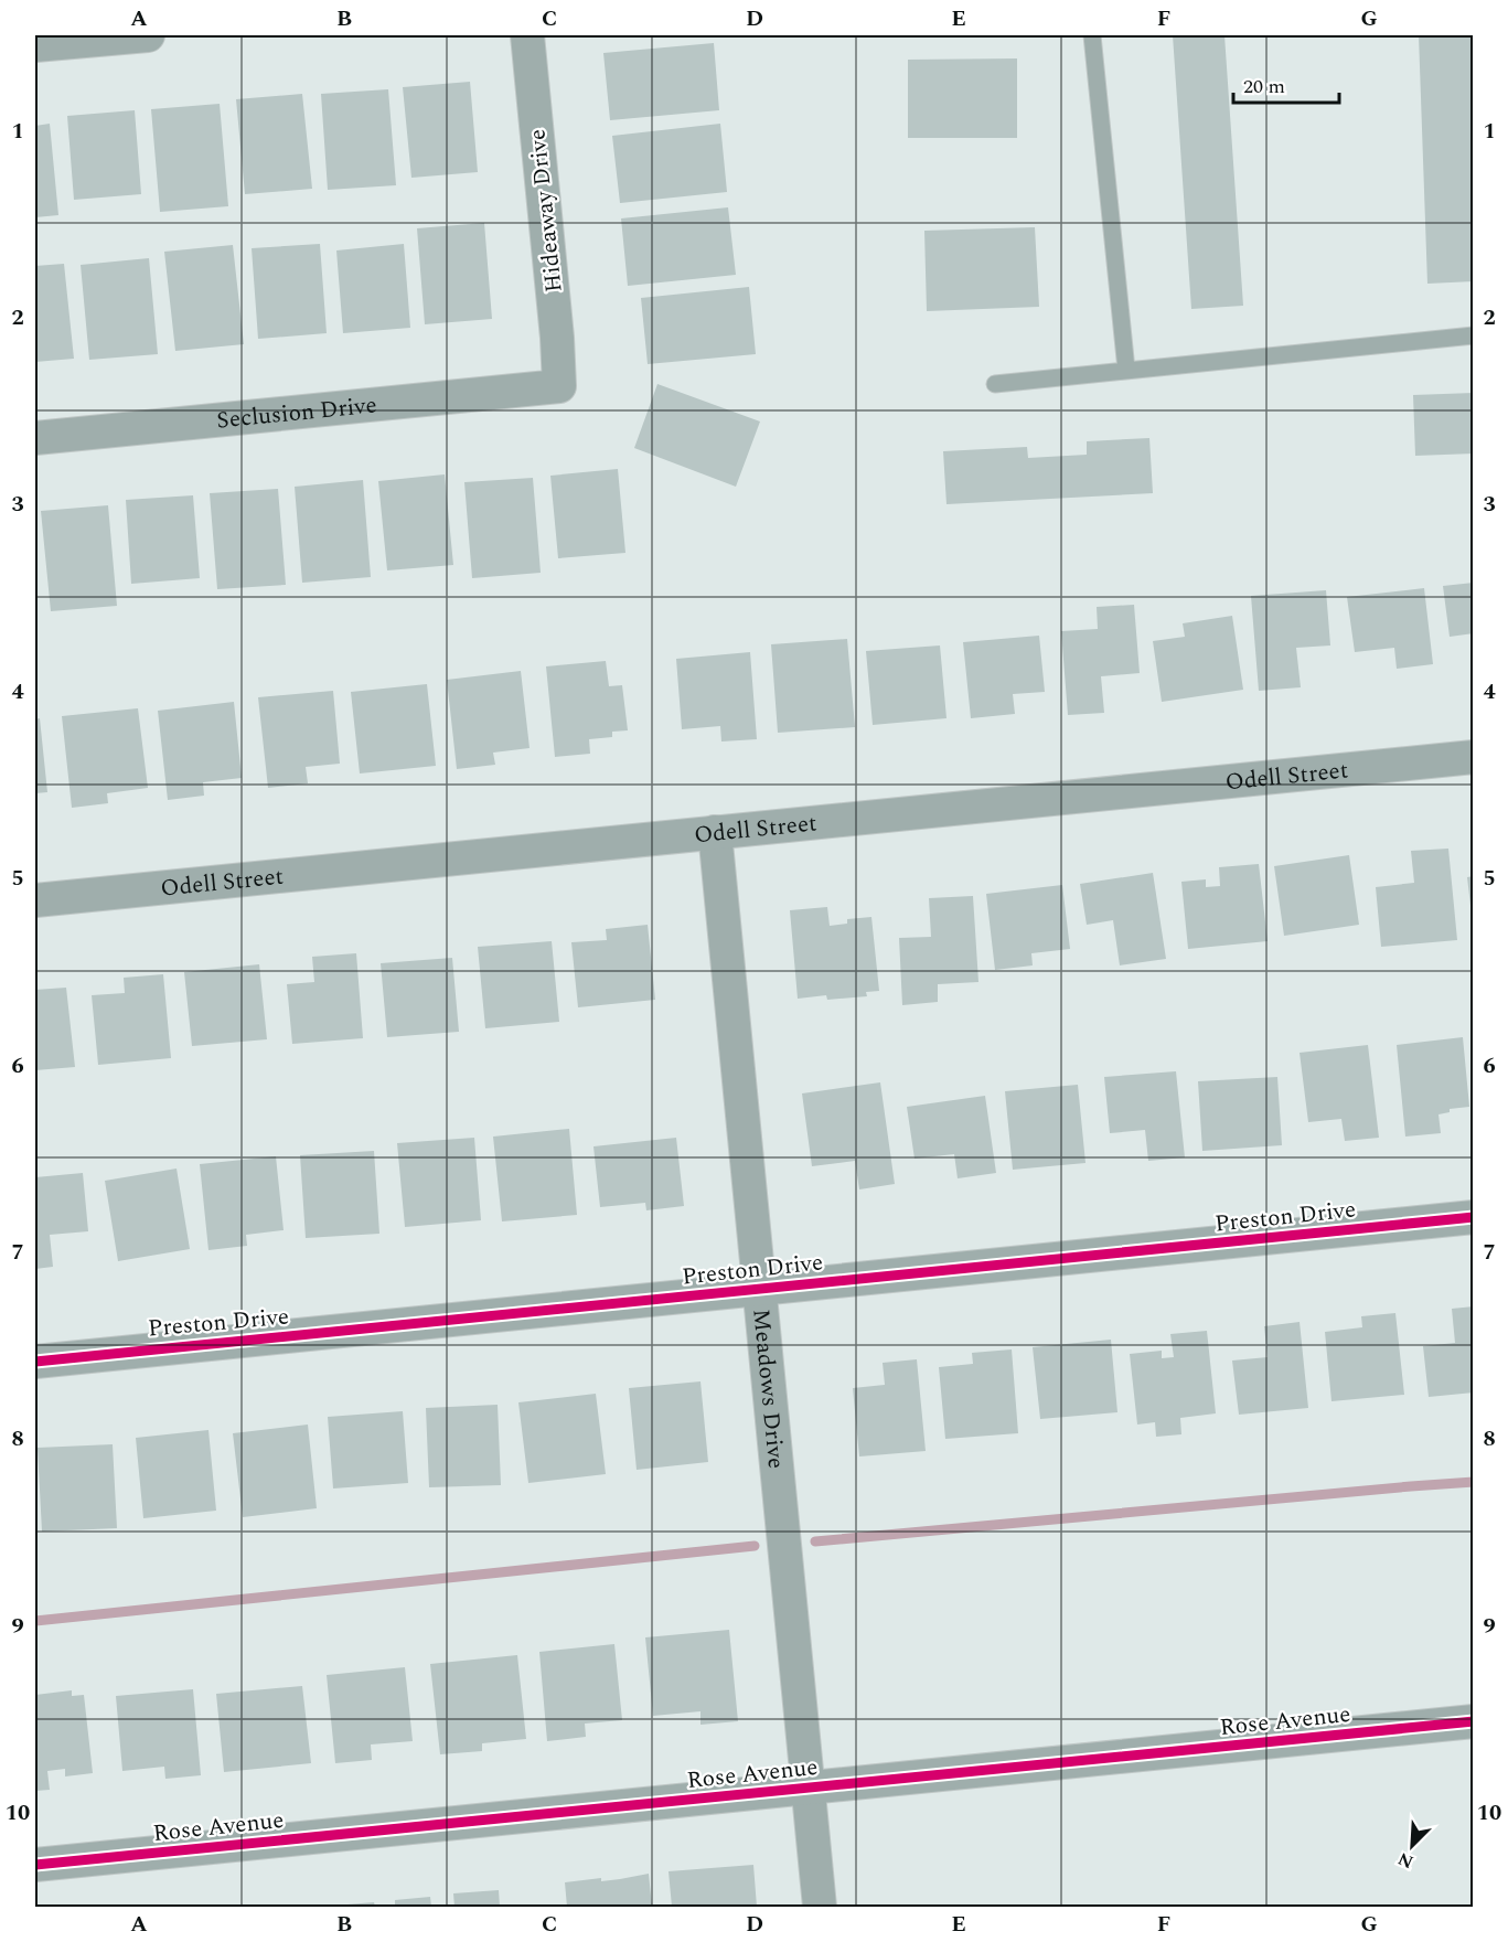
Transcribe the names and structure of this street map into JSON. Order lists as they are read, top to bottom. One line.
{"streets":{"street":["Hideaway Drive","Seclusion Drive","Odell Street","Preston Drive","Meadows Drive","Rose Avenue"]},"crossings":[["Hideaway Drive","Seclusion Drive"],["Odell Street","Meadows Drive"],["Preston Drive","Meadows Drive"],["Meadows Drive","Rose Avenue"]],"scale_bar":"20 m","north":"bottom left","grid":{"columns":["A","B","C","D","E","F","G"],"rows":["1","2","3","4","5","6","7","8","9","10"]}}
